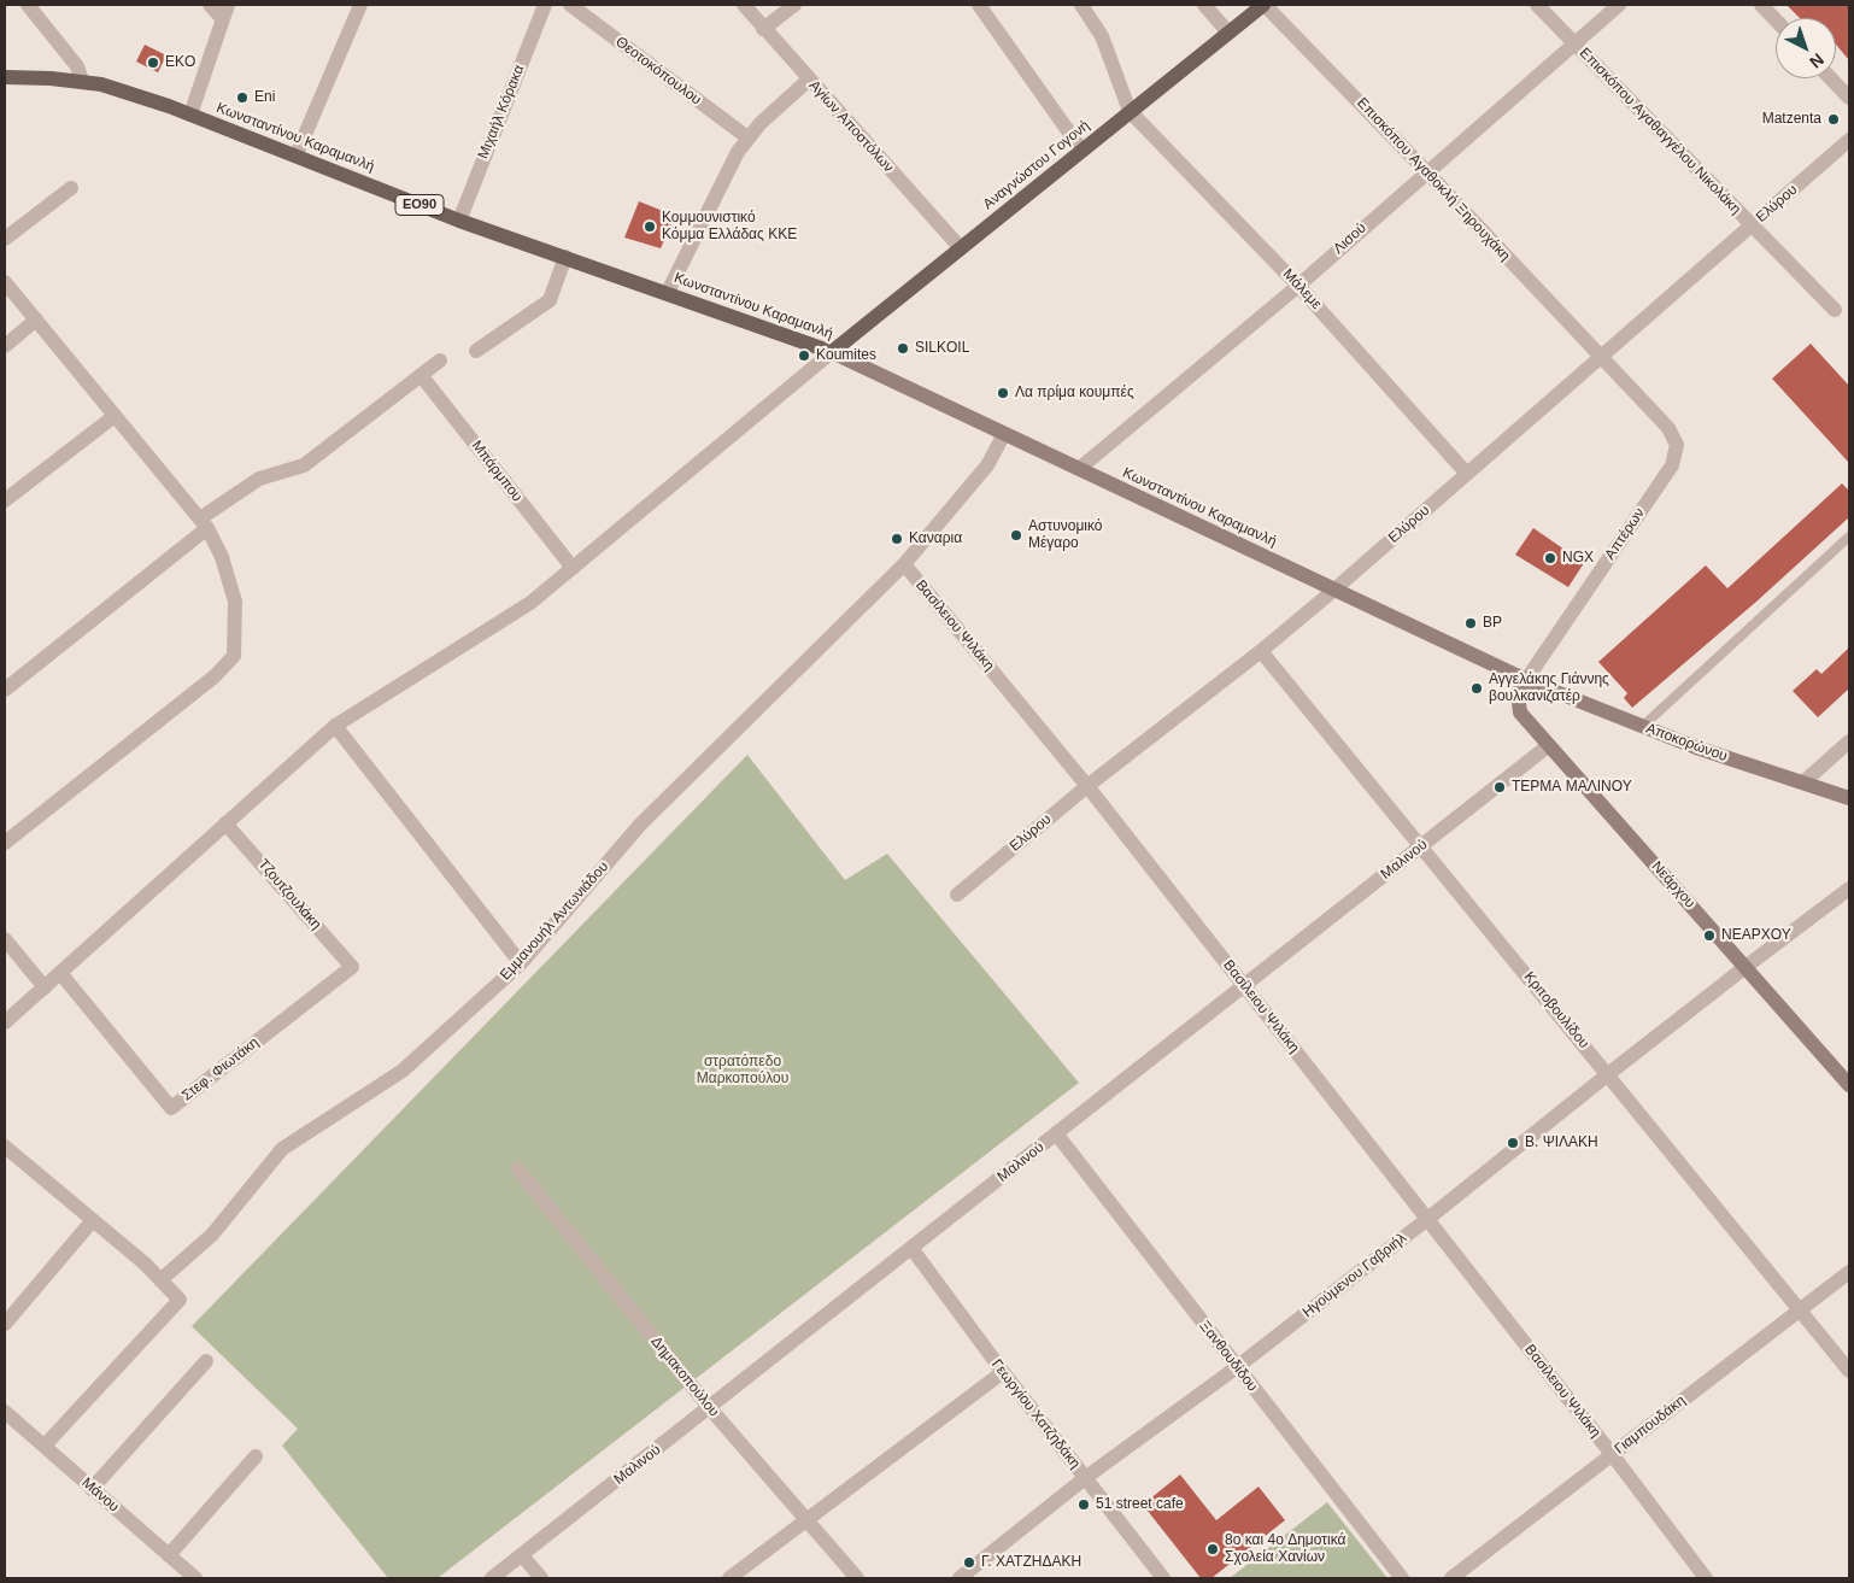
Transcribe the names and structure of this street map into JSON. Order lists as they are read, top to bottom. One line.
{"streets":{"main road":["Κωνσταντίνου Καραμανλή","Αναγνώστου Γογονή","ΕΟ90","Αποκορώνου","Νεάρχου"],"street":["Θεοτοκόπουλου","Μιχαήλ Κόρακα","Αγίων Αποστόλων","Επισκόπου Αγαθαγγέλου Νικολάκη","Επισκόπου Αγαθοκλή Ξηρουχάκη","Ελύρου","Λισού","Μάλεμε","Μπάρμπου","Απτέρων","Βασίλειου Ψιλάκη","Μαλινού","Τζουτζουλάκη","Εμμανουήλ Αντωνιάδου","Κριτοβουλίδου","Στεφ. Φιωτάκη","Ηγούμενου Γαβριήλ","Ξανθουδίδου","Δημακοπούλου","Γεωργίου Χατζηδάκη","Γιαμπουδάκη","Μάνου"]},"crossings":[["Μιχαήλ Κόρακα","Κωνσταντίνου Καραμανλή"],["Αγίων Αποστόλων","Αναγνώστου Γογονή"],["Επισκόπου Αγαθαγγέλου Νικολάκη","Ελύρου"],["Επισκόπου Αγαθαγγέλου Νικολάκη","Λισού"],["Κωνσταντίνου Καραμανλή","Αναγνώστου Γογονή"],["Κωνσταντίνου Καραμανλή","Ελύρου"],["Κωνσταντίνου Καραμανλή","Λισού"],["Κωνσταντίνου Καραμανλή","Απτέρων"],["Κωνσταντίνου Καραμανλή","Αποκορώνου"],["Κωνσταντίνου Καραμανλή","Νεάρχου"],["Κωνσταντίνου Καραμανλή","Εμμανουήλ Αντωνιάδου"],["Αναγνώστου Γογονή","Επισκόπου Αγαθοκλή Ξηρουχάκη"],["Αναγνώστου Γογονή","Μάλεμε"],["Επισκόπου Αγαθοκλή Ξηρουχάκη","Ελύρου"],["Επισκόπου Αγαθοκλή Ξηρουχάκη","Λισού"],["Επισκόπου Αγαθοκλή Ξηρουχάκη","Απτέρων"],["Ελύρου","Μάλεμε"],["Ελύρου","Βασίλειου Ψιλάκη"],["Ελύρου","Κριτοβουλίδου"],["Λισού","Μάλεμε"],["Απτέρων","Αποκορώνου"],["Απτέρων","Νεάρχου"],["Βασίλειου Ψιλάκη","Μαλινού"],["Βασίλειου Ψιλάκη","Εμμανουήλ Αντωνιάδου"],["Βασίλειου Ψιλάκη","Ηγούμενου Γαβριήλ"],["Βασίλειου Ψιλάκη","Γιαμπουδάκη"],["Αποκορώνου","Νεάρχου"],["Μαλινού","Νεάρχου"],["Μαλινού","Κριτοβουλίδου"],["Μαλινού","Ξανθουδίδου"],["Μαλινού","Δημακοπούλου"],["Μαλινού","Γεωργίου Χατζηδάκη"],["Νεάρχου","Ηγούμενου Γαβριήλ"],["Τζουτζουλάκη","Στεφ. Φιωτάκη"],["Κριτοβουλίδου","Ηγούμενου Γαβριήλ"],["Κριτοβουλίδου","Γιαμπουδάκη"],["Ηγούμενου Γαβριήλ","Ξανθουδίδου"],["Ηγούμενου Γαβριήλ","Γεωργίου Χατζηδάκη"]],"parks":["στρατόπεδο Μαρκοπούλου"],"places":["EKO","Eni","Matzenta","Κομμουνιστικό Κόμμα Ελλάδας ΚΚΕ","SILKOIL","Koumites","Λα πρίμα κουμπές","Αστυνομικό Μέγαρο","Καναρια","NGX","BP","Αγγελάκης Γιάννης βουλκανιζατέρ","ΤΕΡΜΑ ΜΑΛΙΝΟΥ","ΝΕΑΡΧΟΥ","Β. ΨΙΛΑΚΗ","51 street cafe","8ο και 4ο Δημοτικά Σχολεία Χανίων","Γ. ΧΑΤΖΗΔΑΚΗ"],"north":"bottom right"}
